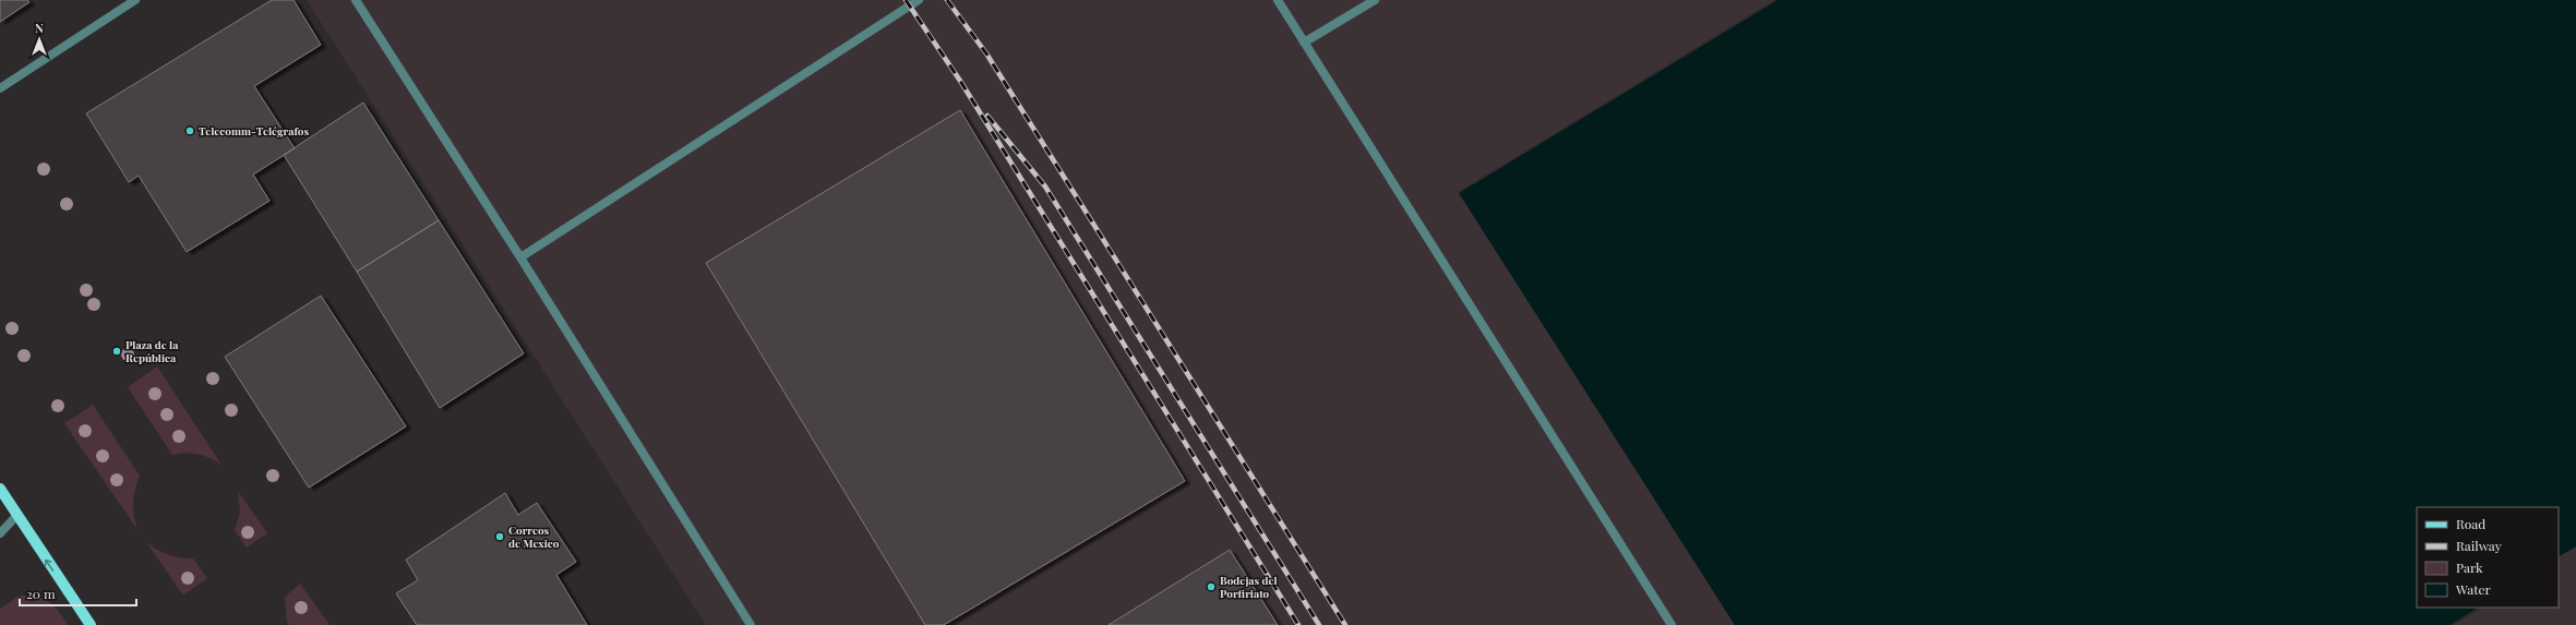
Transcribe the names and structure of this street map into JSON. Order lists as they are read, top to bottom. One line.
{"places":["Telecomm-Telégrafos","Plaza de la República","Correos de Mexico","Bodejas del Porfiriato"],"legend":["Road","Railway","Park","Water"],"scale_bar":"20 m","north":"top"}
